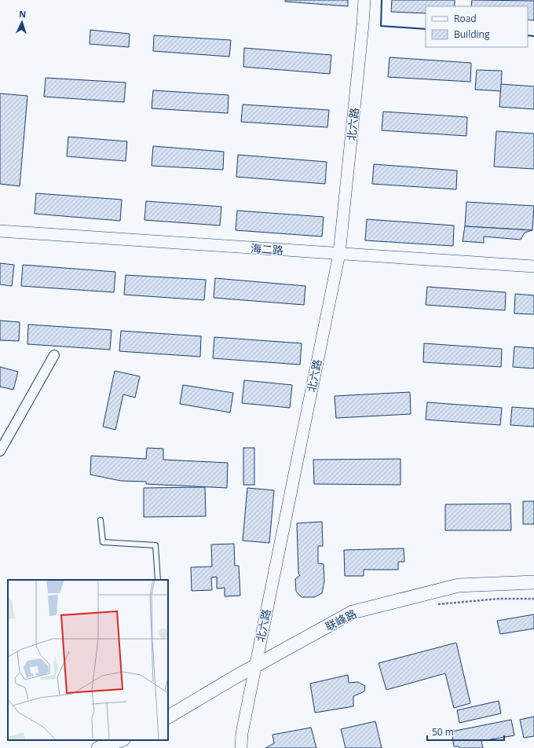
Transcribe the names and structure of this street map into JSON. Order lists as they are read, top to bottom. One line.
{"streets":{"main road":["联峰路"],"street":["北六路","海二路"]},"crossings":[["北六路","海二路"],["北六路","联峰路"]],"legend":["Road","Building"],"scale_bar":"50 m","north":"top"}
